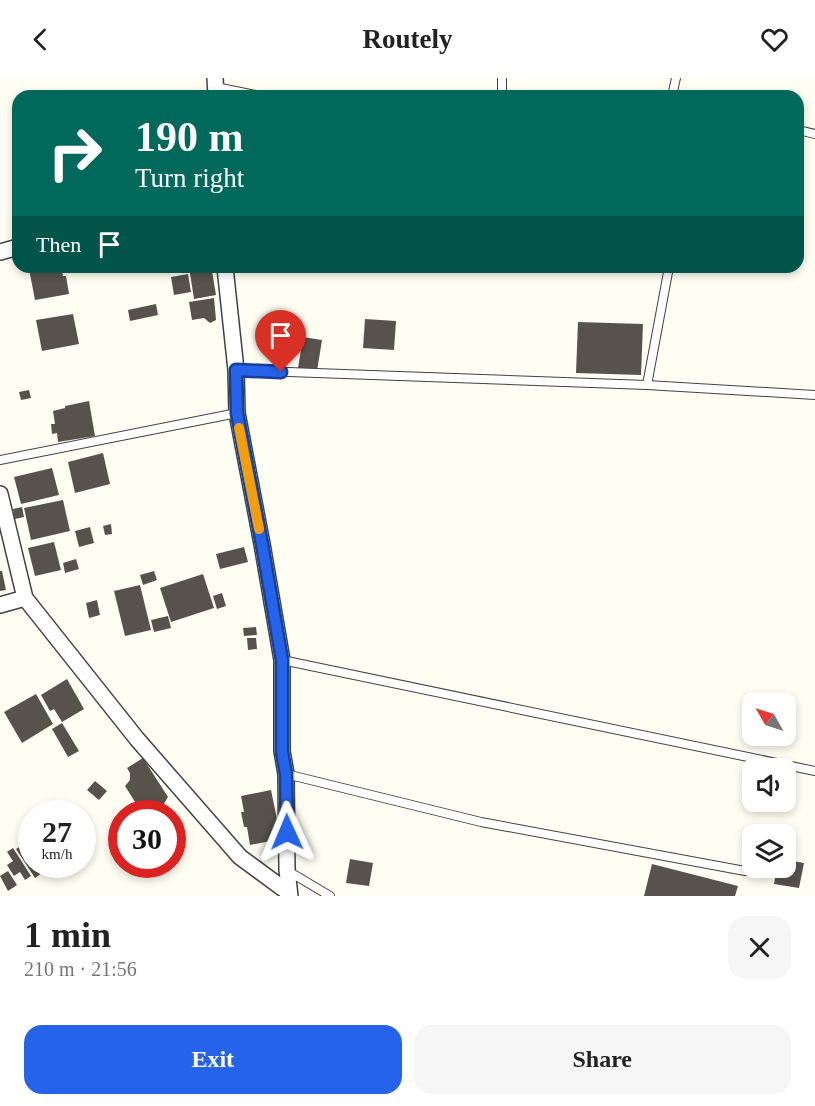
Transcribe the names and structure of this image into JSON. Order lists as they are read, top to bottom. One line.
{"north":"top left","page":{"header":"Routely","turn":["190 m","Turn right"],"then":"Then","speed":"27 km/h","limit":"30","heading":["1 min","210 m · 21:56"],"buttons":["Exit","Share"]}}
